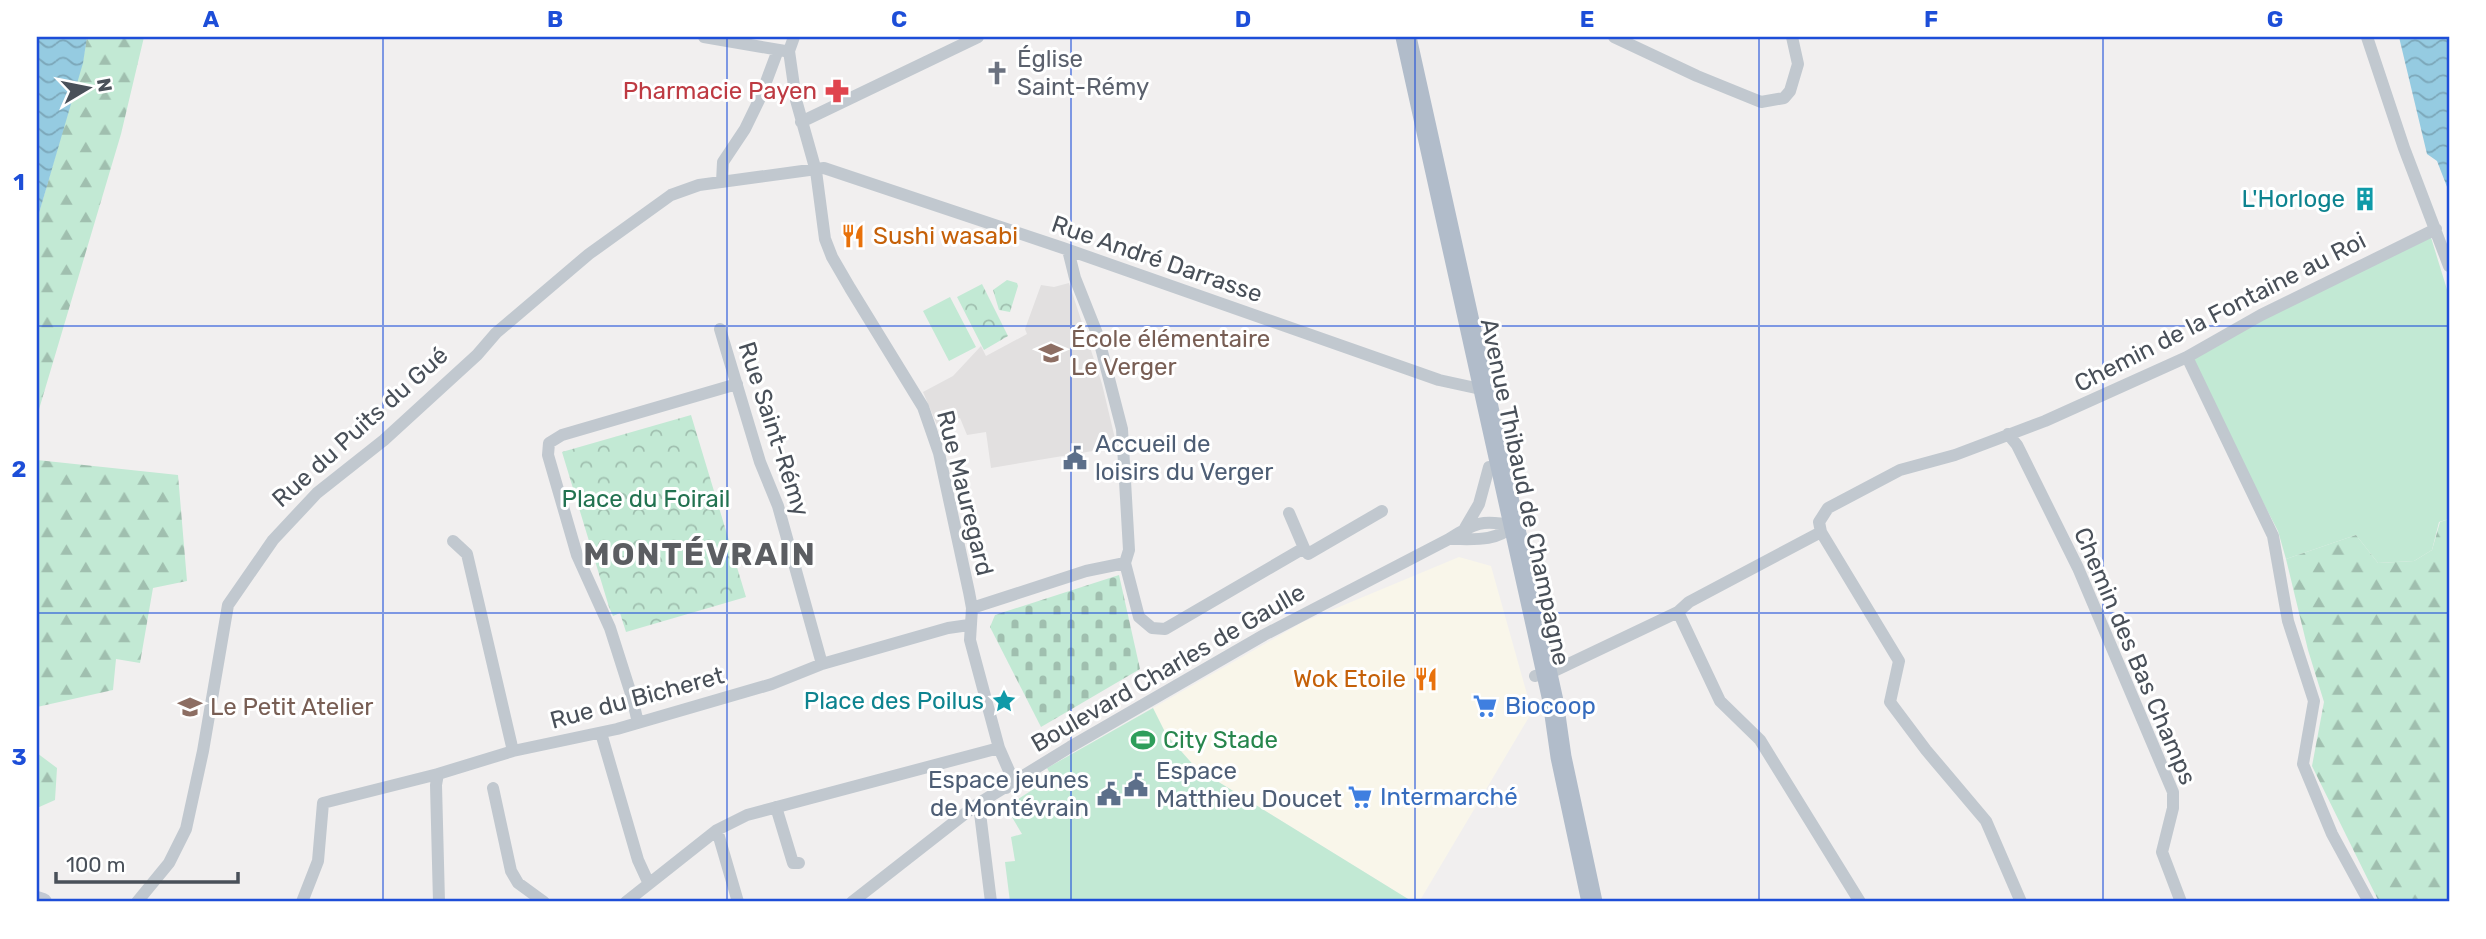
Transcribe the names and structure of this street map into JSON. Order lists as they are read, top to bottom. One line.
{"streets":{"main road":["Avenue Thibaud de Champagne"],"street":["Rue André Darrasse","Chemin de la Fontaine au Roi","Rue du Puits du Gué","Rue Saint-Rémy","Rue Mauregard","Chemin des Bas Champs","Boulevard Charles de Gaulle","Rue du Bicheret"]},"crossings":[["Rue André Darrasse","Rue du Puits du Gué"],["Rue André Darrasse","Avenue Thibaud de Champagne"],["Rue André Darrasse","Rue Mauregard"],["Chemin de la Fontaine au Roi","Chemin des Bas Champs"],["Rue du Puits du Gué","Rue Mauregard"],["Rue Saint-Rémy","Rue du Bicheret"],["Avenue Thibaud de Champagne","Boulevard Charles de Gaulle"]],"districts":["MONTÉVRAIN"],"parks":["Place du Foirail"],"places":{"church":["Église Saint-Rémy"],"pharmacy":["Pharmacie Payen"],"building":["L'Horloge"],"restaurant":["Sushi wasabi","Wok Etoile"],"school or university":["École élémentaire Le Verger","Le Petit Atelier"],"public building":["Accueil de loisirs du Verger","Espace Matthieu Doucet","Espace jeunes de Montévrain"],"place":["Place des Poilus"],"supermarket":["Biocoop","Intermarché"],"sports":["City Stade"]},"scale_bar":"100 m","north":"right","grid":{"columns":["A","B","C","D","E","F","G"],"rows":["1","2","3"]}}
